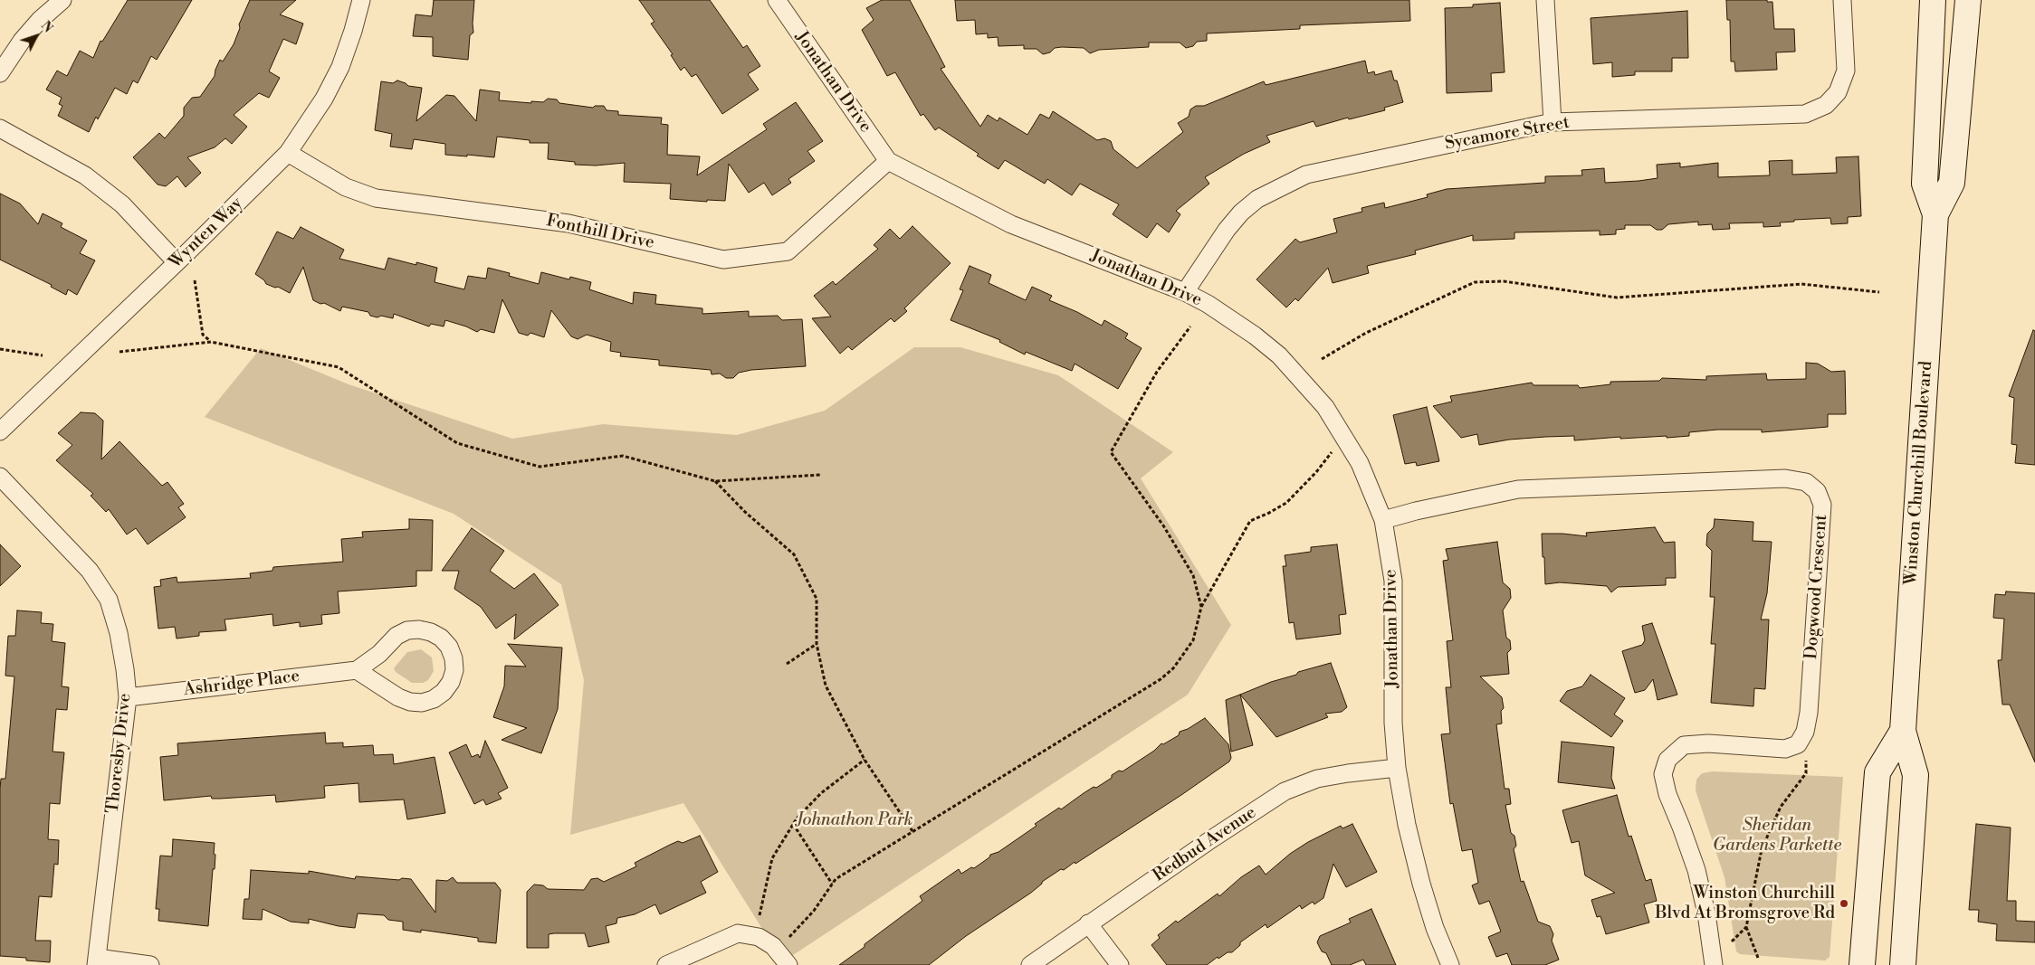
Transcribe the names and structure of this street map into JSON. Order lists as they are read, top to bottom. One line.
{"streets":{"main road":["Winston Churchill Boulevard"],"street":["Jonathan Drive","Sycamore Street","Fonthill Drive","Wynten Way","Dogwood Crescent","Ashridge Place","Thoresby Drive","Redbud Avenue"]},"crossings":[["Jonathan Drive","Sycamore Street"],["Jonathan Drive","Fonthill Drive"],["Jonathan Drive","Dogwood Crescent"],["Jonathan Drive","Redbud Avenue"],["Fonthill Drive","Wynten Way"],["Ashridge Place","Thoresby Drive"]],"parks":["Johnathon Park","Sheridan Gardens Parkette"],"places":["Winston Churchill Blvd At Bromsgrove Rd"],"north":"top right"}
